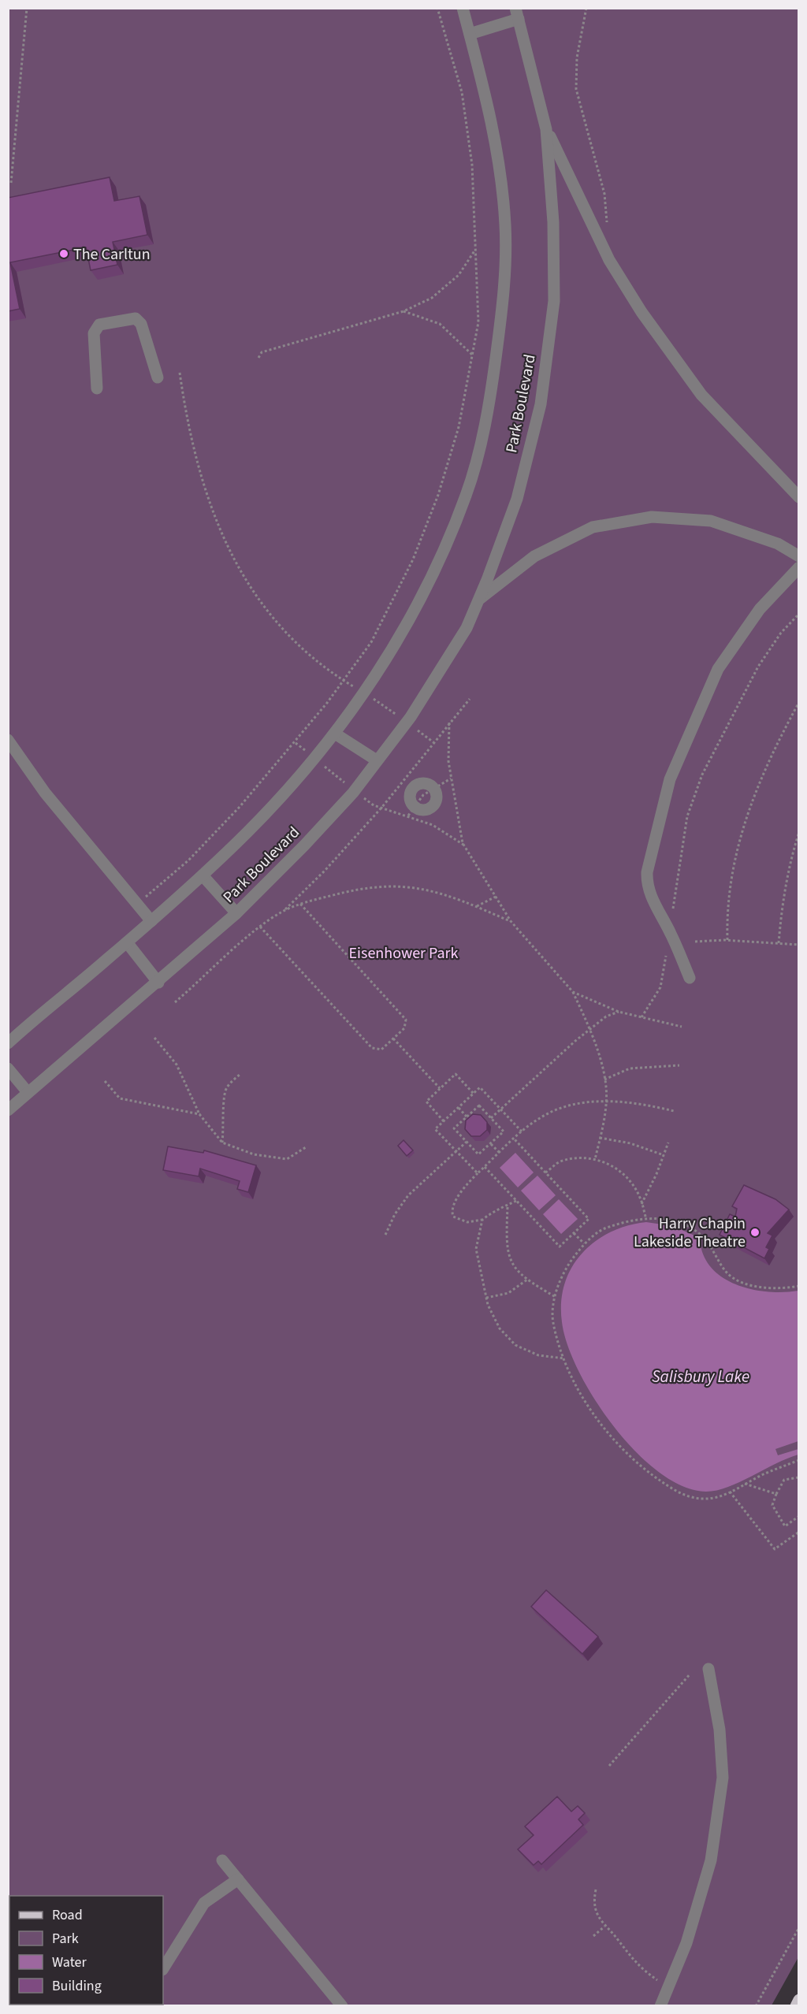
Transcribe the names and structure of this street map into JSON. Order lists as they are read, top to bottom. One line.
{"streets":{"street":["Park Boulevard"]},"water":["Salisbury Lake"],"parks":["Eisenhower Park"],"places":["The Carltun","Harry Chapin Lakeside Theatre"],"legend":["Road","Park","Water","Building"]}
